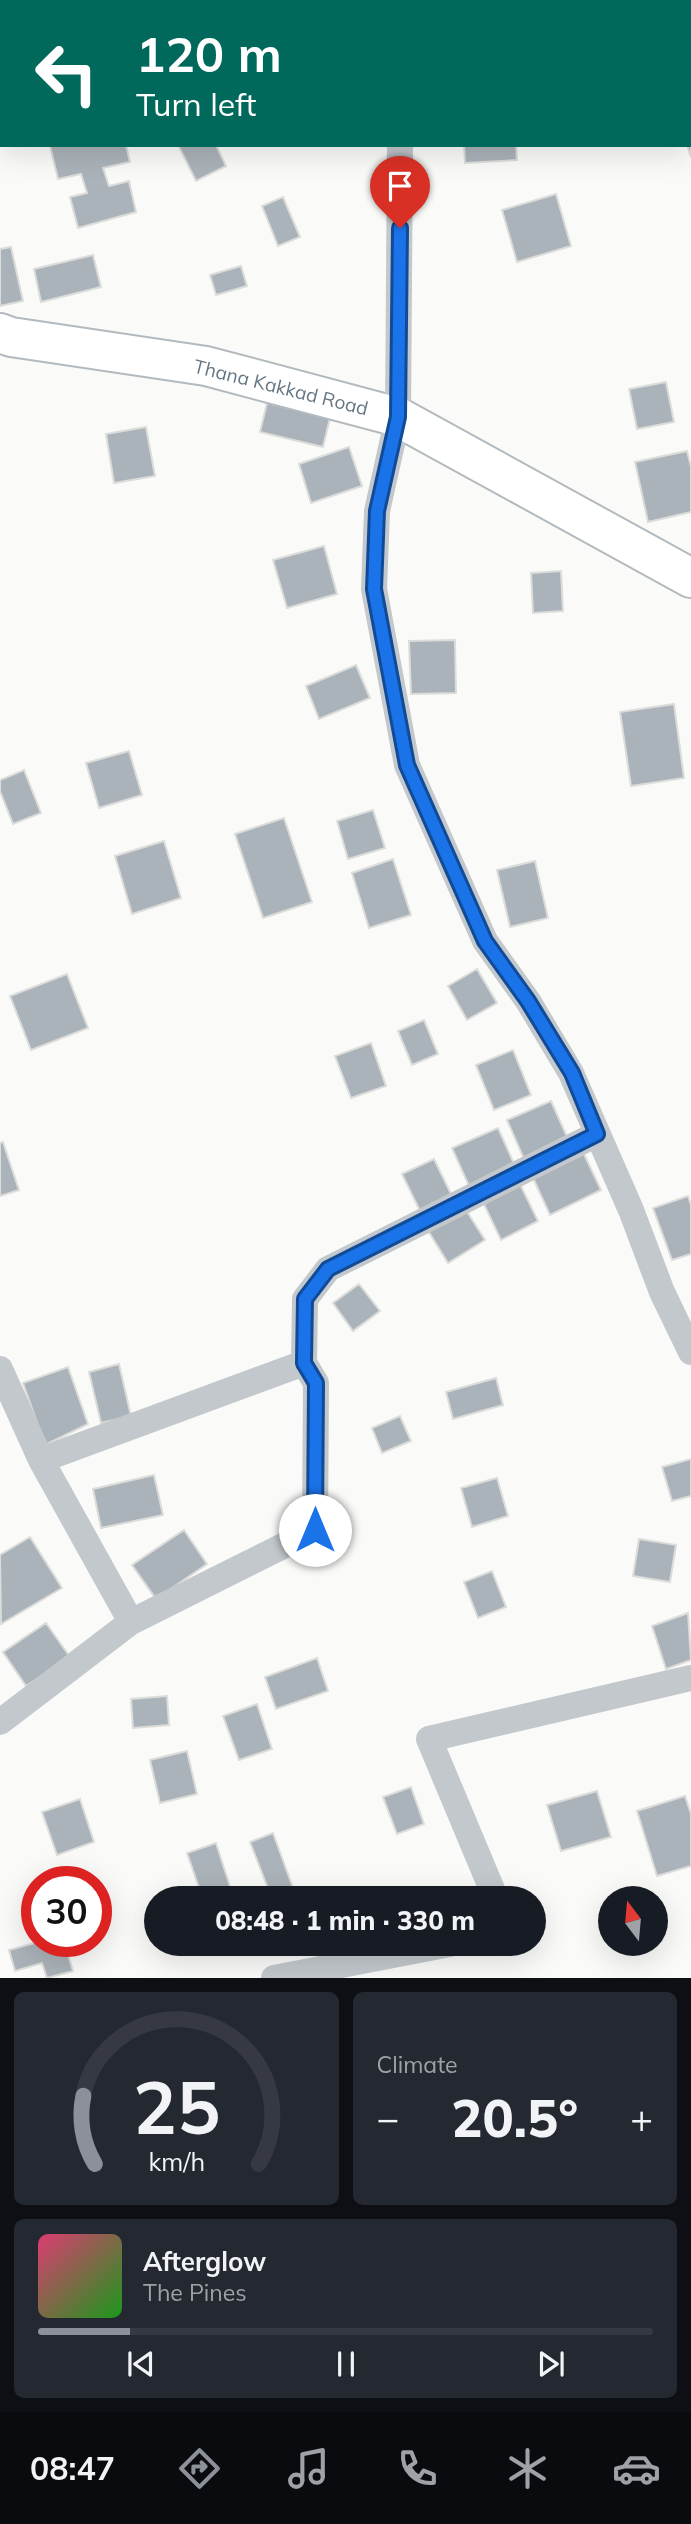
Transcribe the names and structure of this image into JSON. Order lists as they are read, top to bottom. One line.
{"streets":{"main road":["Thana Kakkad Road"]},"north":"top","page":{"turn":["120 m","Turn left"],"limit":"30","trip":"08:48 · 1 min · 330 m","tile":"Climate","heat":["−","20.5°","+"],"song":["Afterglow","The Pines"],"tabs":"08:47","gauge":["25","km/h"]}}
